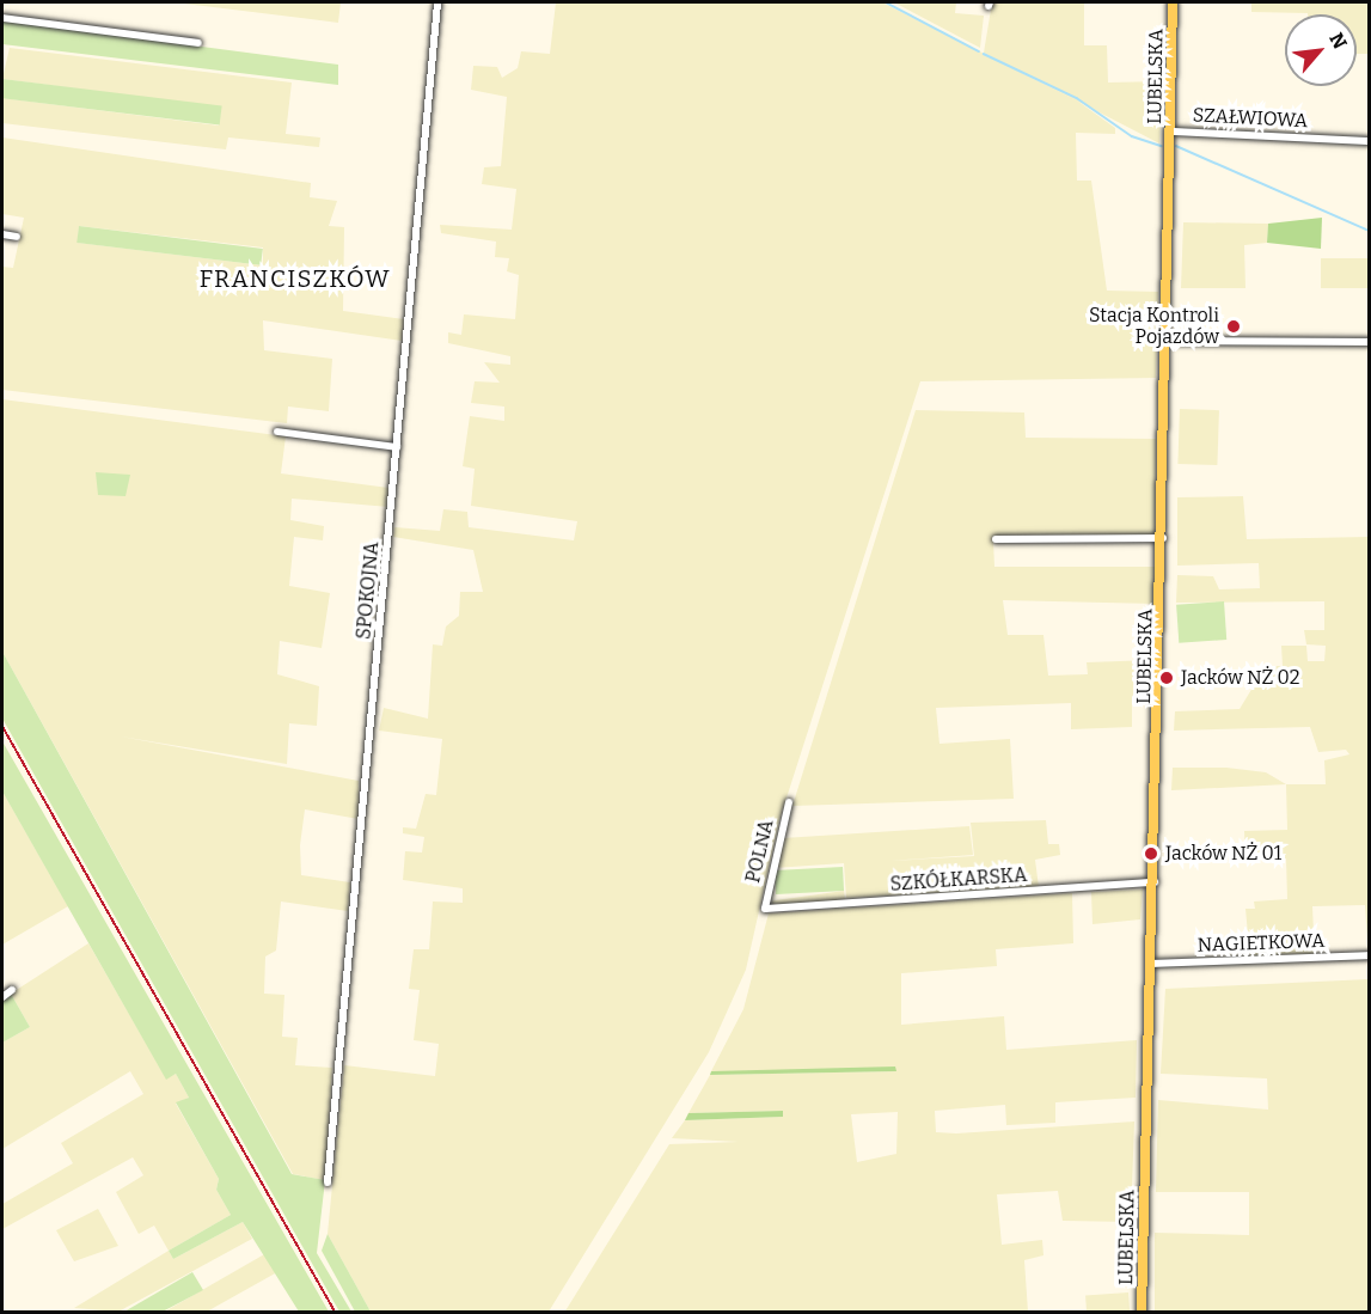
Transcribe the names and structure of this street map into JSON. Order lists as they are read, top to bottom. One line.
{"streets":{"main road":["LUBELSKA"],"street":["SZAŁWIOWA","SPOKOJNA","POLNA","SZKÓŁKARSKA","NAGIETKOWA"]},"crossings":[["LUBELSKA","SZAŁWIOWA"],["LUBELSKA","SZKÓŁKARSKA"],["LUBELSKA","NAGIETKOWA"],["POLNA","SZKÓŁKARSKA"]],"districts":["FRANCISZKÓW"],"places":["Stacja Kontroli Pojazdów","Jacków NŻ 02","Jacków NŻ 01"],"north":"top right"}
